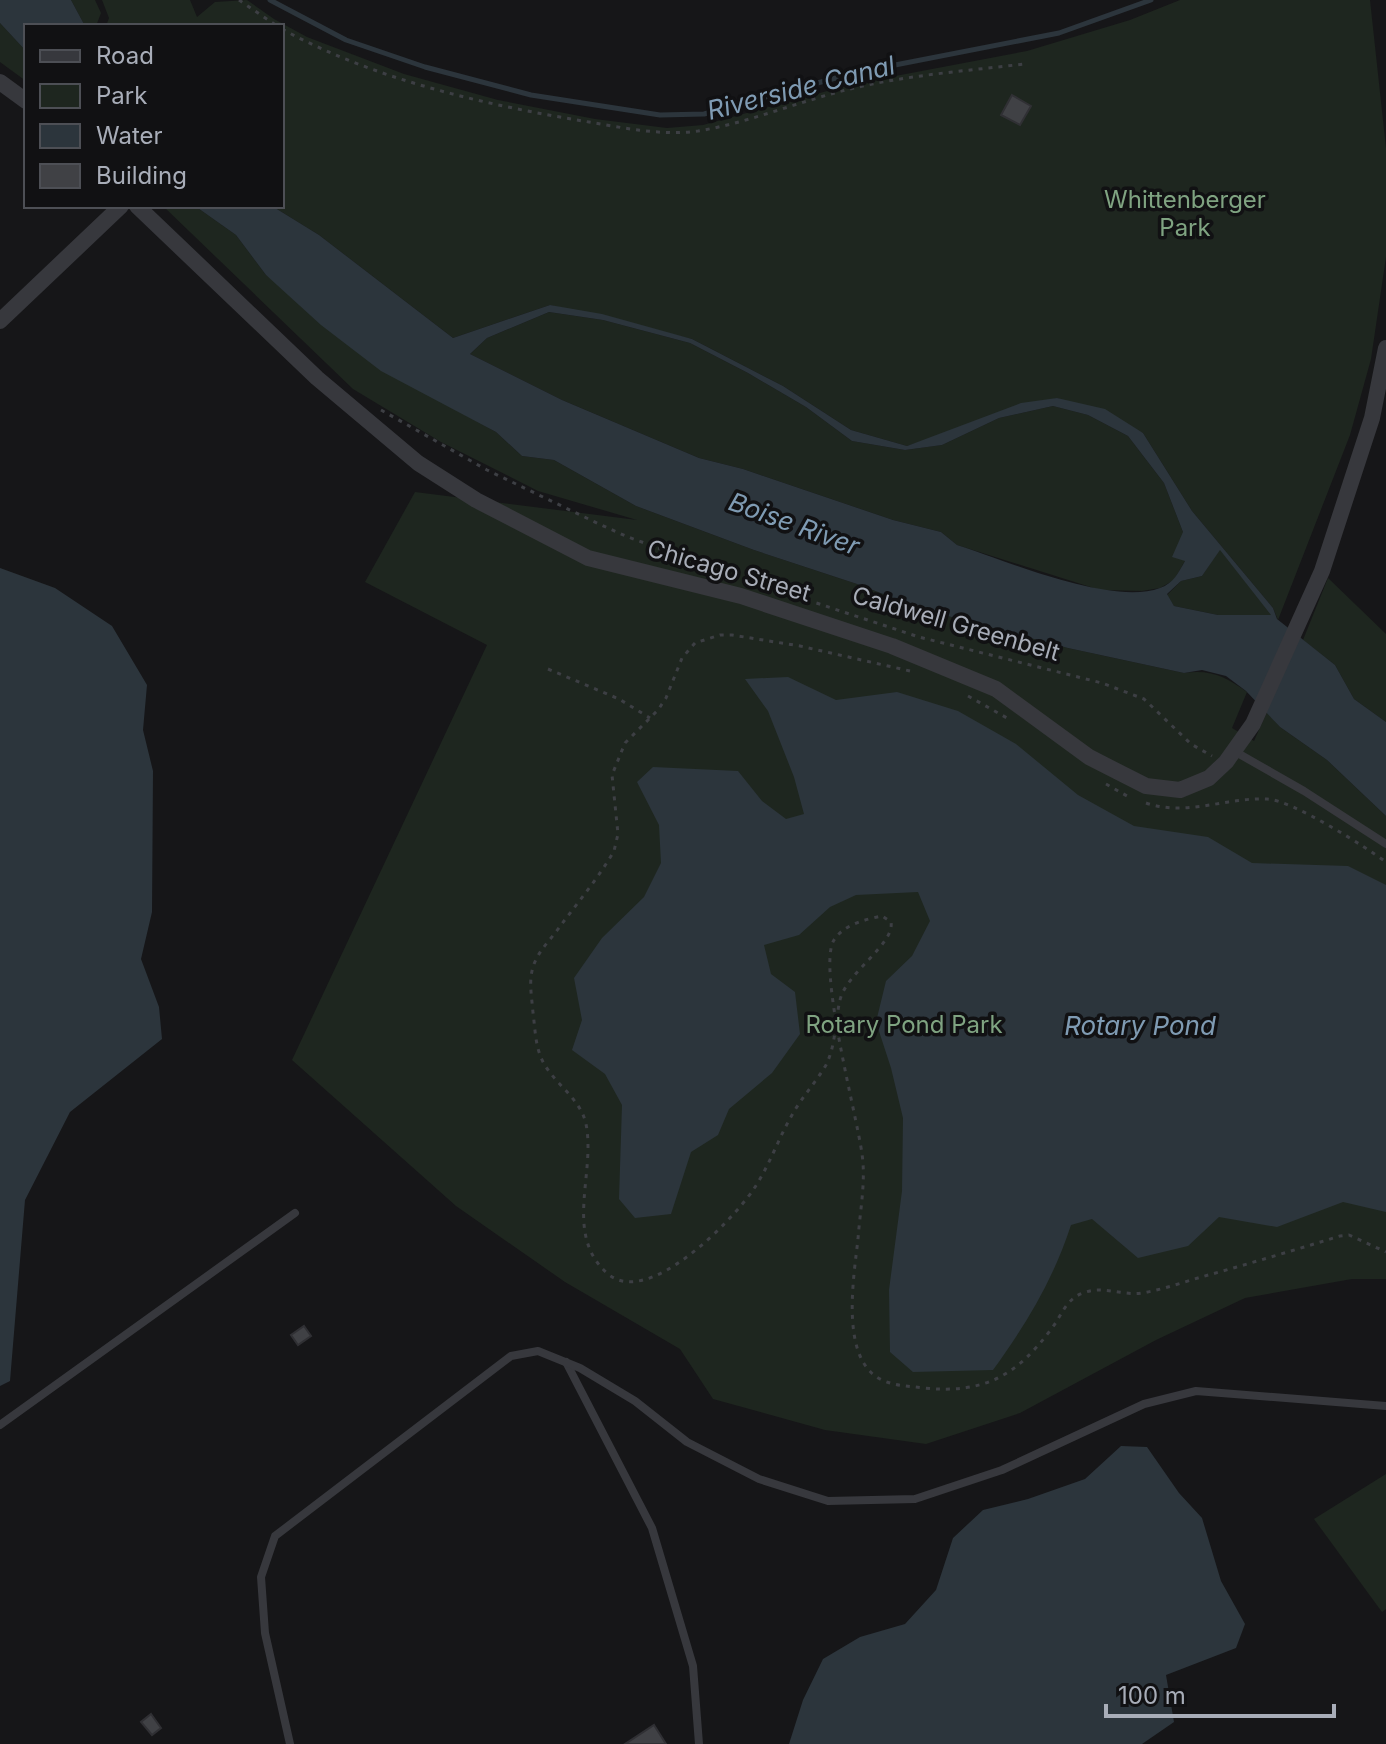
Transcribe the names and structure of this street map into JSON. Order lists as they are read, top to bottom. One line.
{"streets":{"street":["Chicago Street"],"path":["Caldwell Greenbelt"]},"crossings":[["Chicago Street","Caldwell Greenbelt"]],"water":["Riverside Canal","Boise River","Rotary Pond"],"parks":["Whittenberger Park","Rotary Pond Park"],"legend":["Road","Park","Water","Building"],"scale_bar":"100 m"}
